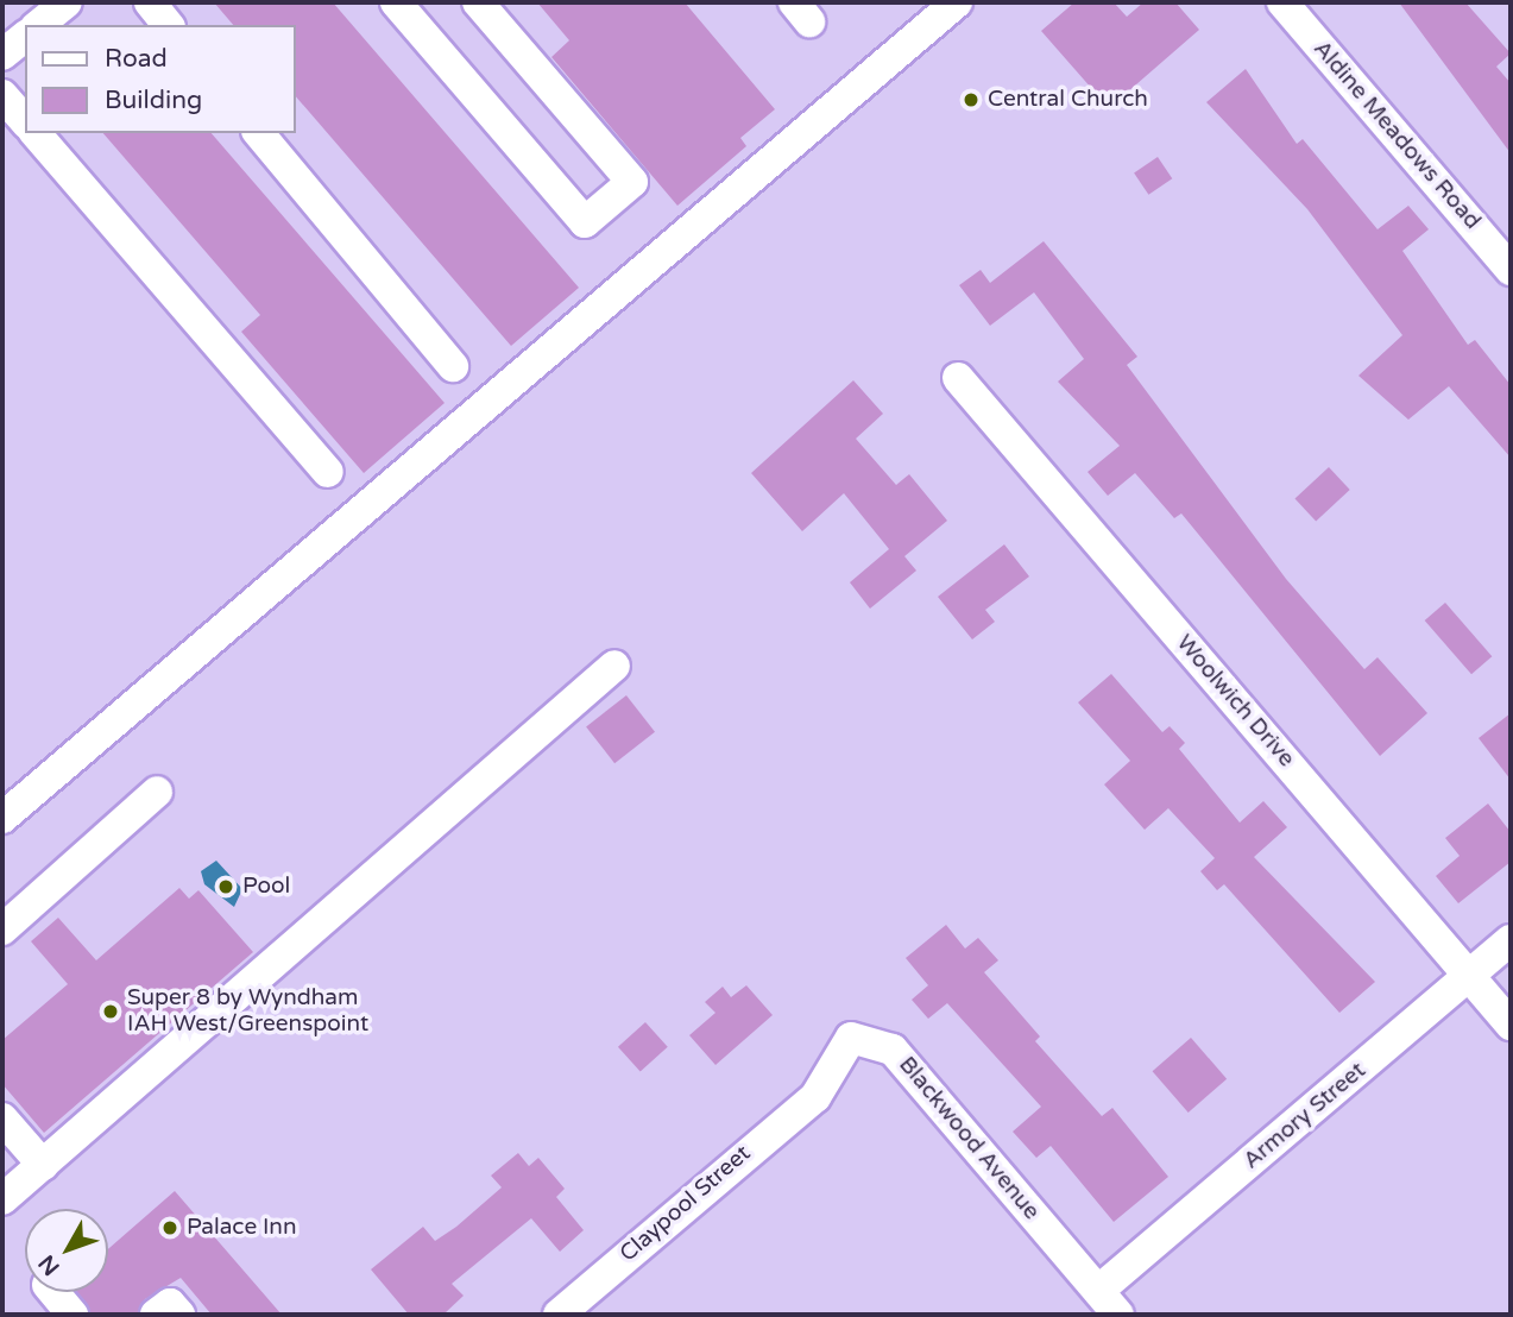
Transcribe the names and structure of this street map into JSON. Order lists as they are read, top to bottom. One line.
{"streets":{"street":["Aldine Meadows Road","Woolwich Drive","Armory Street","Blackwood Avenue","Claypool Street"]},"crossings":[["Woolwich Drive","Armory Street"],["Armory Street","Blackwood Avenue"],["Blackwood Avenue","Claypool Street"]],"places":["Central Church","Pool","Super 8 by Wyndham IAH West/Greenspoint","Palace Inn"],"legend":["Road","Building"],"north":"bottom left"}
